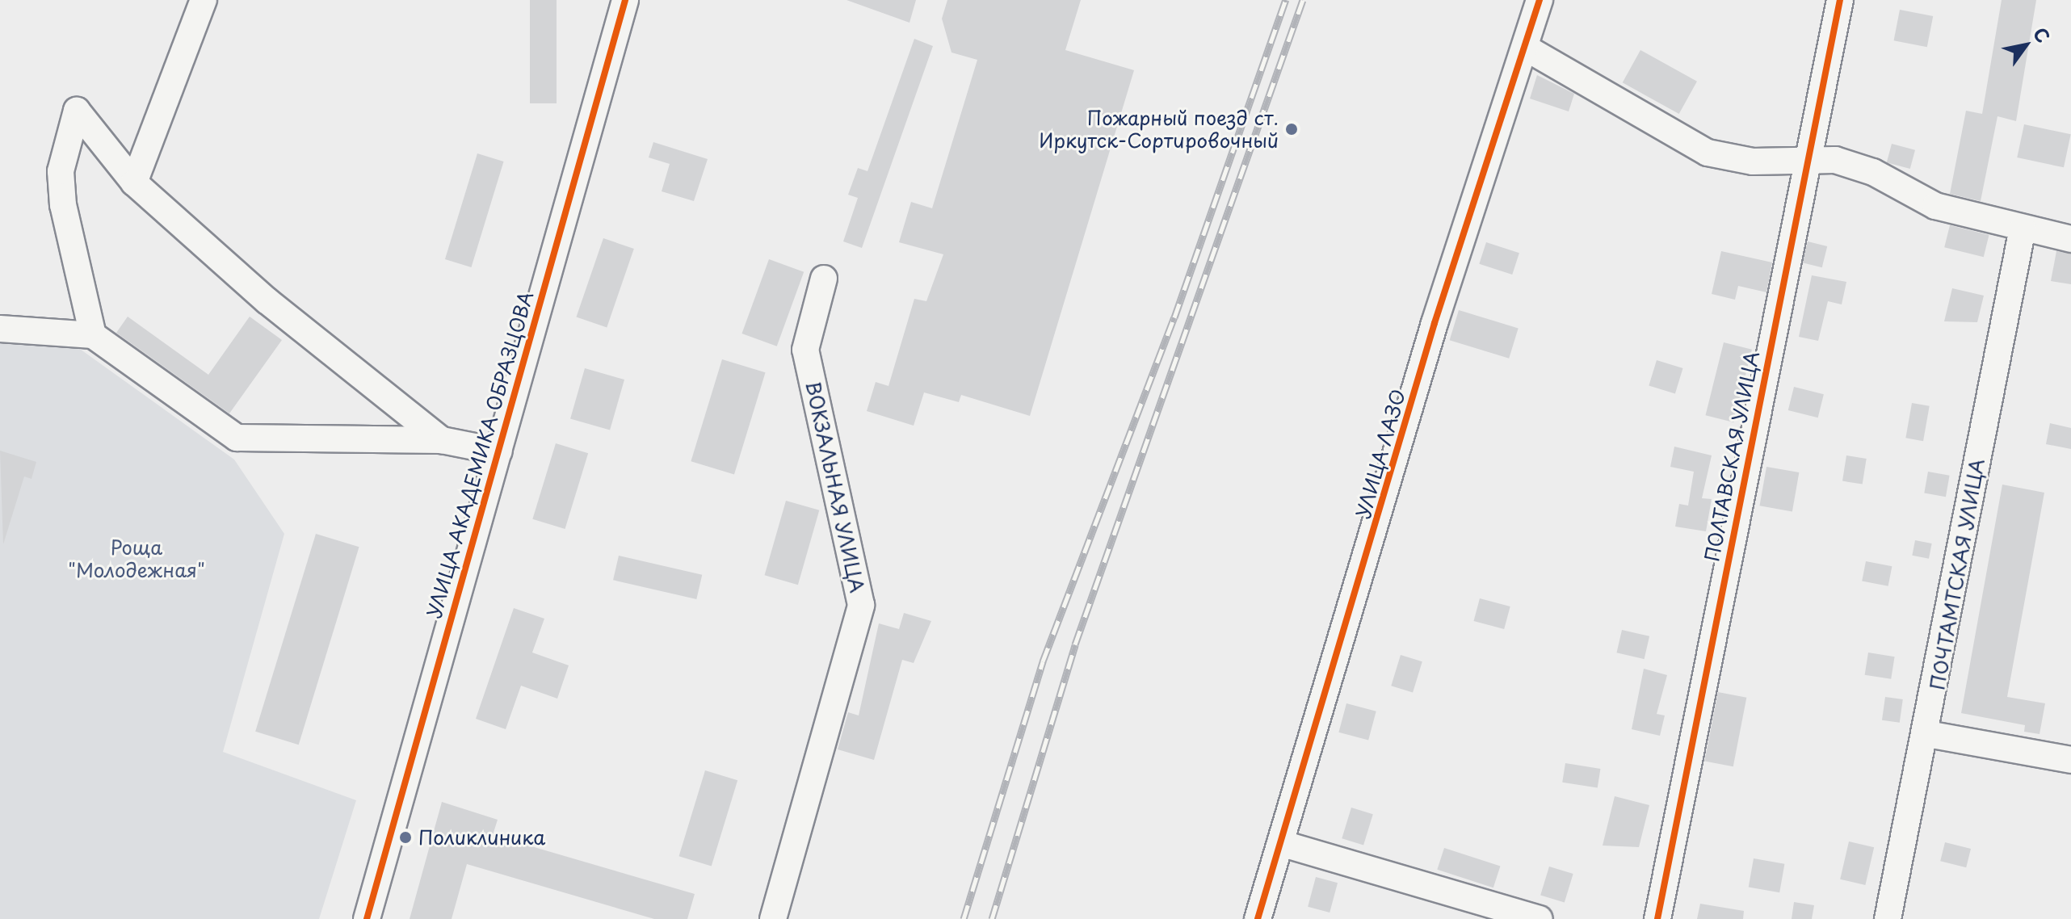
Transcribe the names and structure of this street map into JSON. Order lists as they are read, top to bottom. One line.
{"streets":{"street":["УЛИЦА ЛАЗО","УЛИЦА АКАДЕМИКА ОБРАЗЦОВА","ПОЛТАВСКАЯ УЛИЦА","ВОКЗАЛЬНАЯ УЛИЦА","ПОЧТАМТСКАЯ УЛИЦА"]},"parks":["Роща \"Молодежная\""],"places":["Пожарный поезд ст. Иркутск-Сортировочный","Поликлиника"],"north":"top right"}
